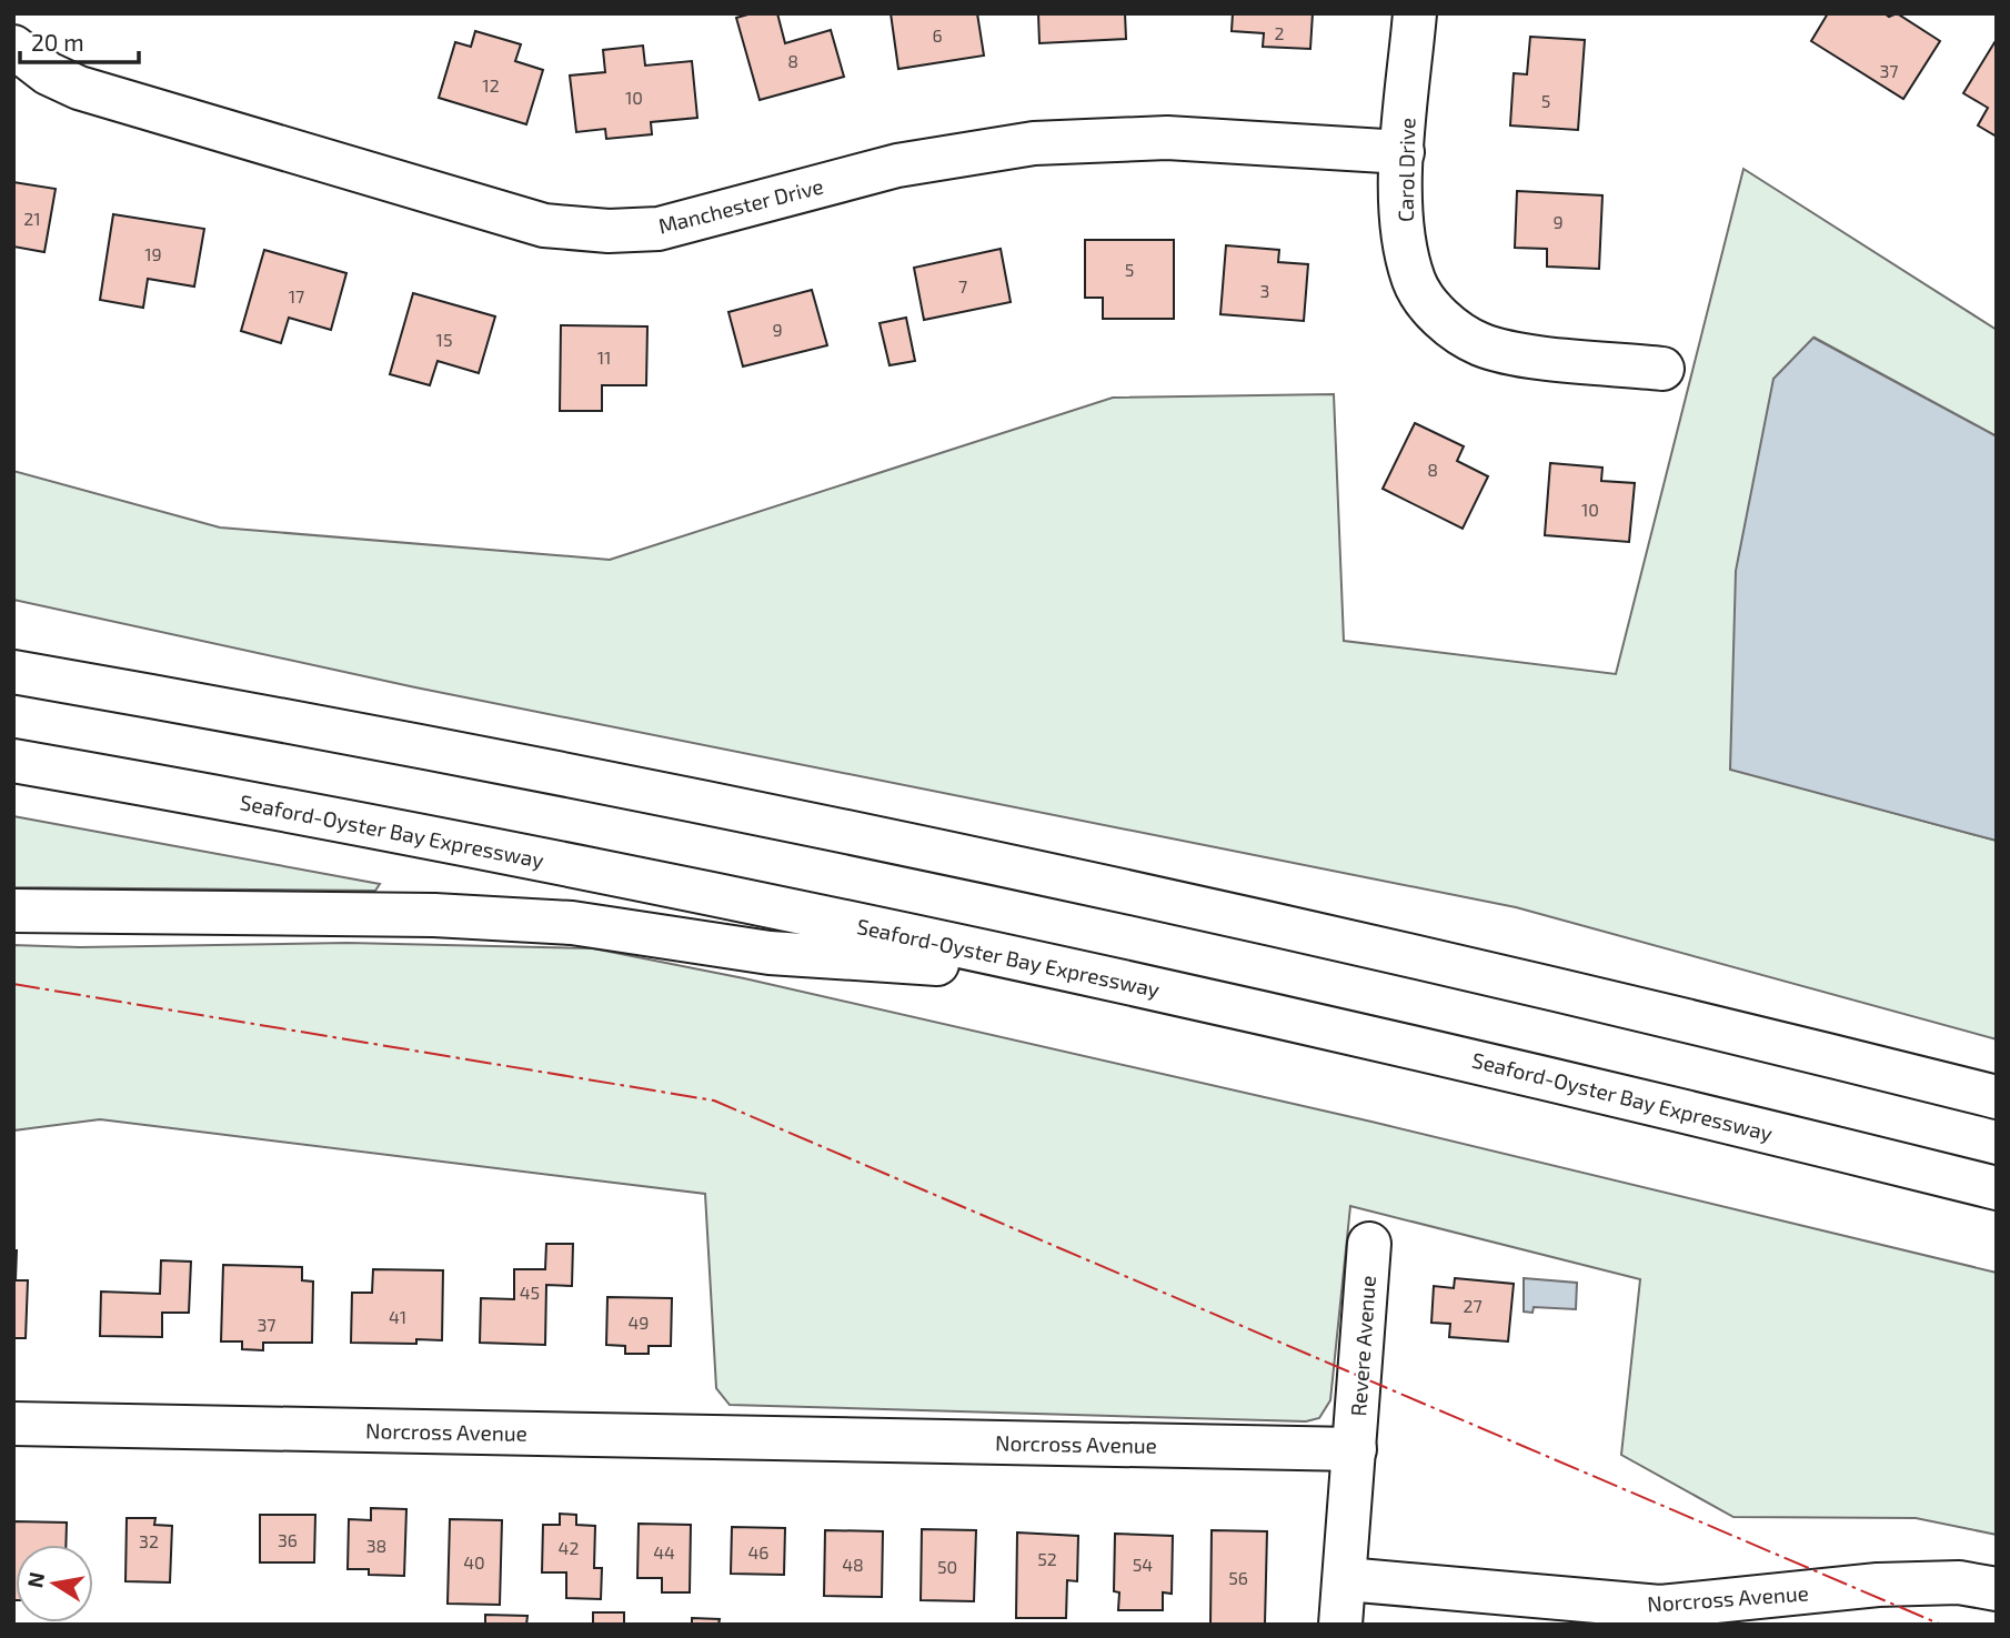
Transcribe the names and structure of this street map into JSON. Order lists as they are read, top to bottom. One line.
{"streets":{"main road":["Carol Drive","Manchester Drive","Seaford-Oyster Bay Expressway","Revere Avenue","Norcross Avenue"]},"crossings":[["Carol Drive","Manchester Drive"],["Revere Avenue","Norcross Avenue"]],"house_numbers":["2","6","8","37","12","10","5","21","9","19","5","7","3","17","9","15","11","8","10","45","27","41","49","37","36","32","38","42","44","46","52","40","48","54","50","56"],"scale_bar":"20 m","north":"left"}
